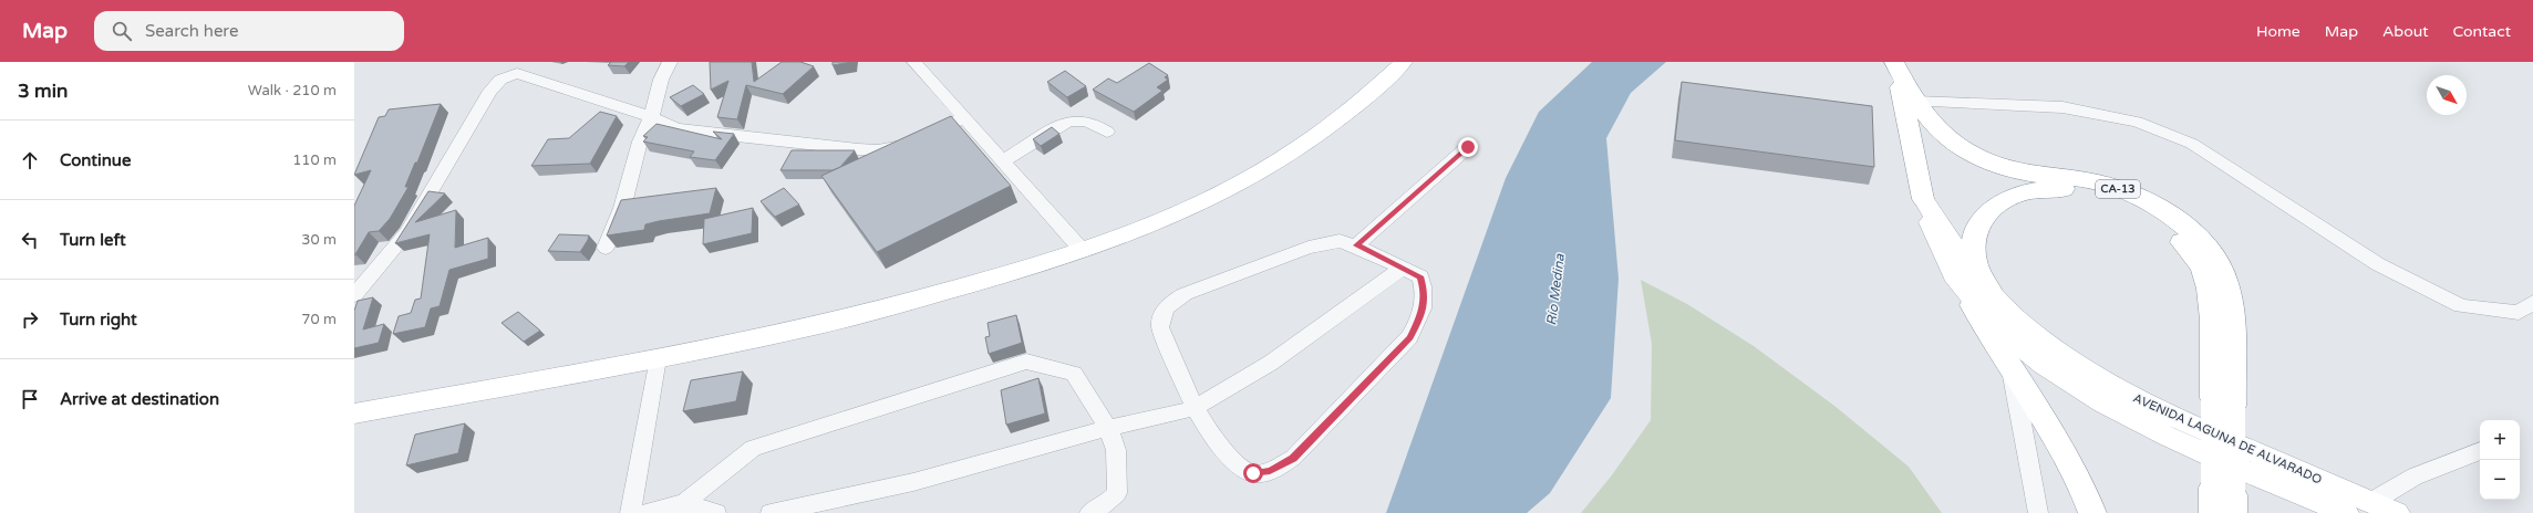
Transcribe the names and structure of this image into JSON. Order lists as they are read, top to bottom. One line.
{"streets":{"highway":["CA-13","AVENIDA LAGUNA DE ALVARADO"]},"crossings":[["CA-13","AVENIDA LAGUNA DE ALVARADO"]],"water":["Río Medina"],"north":"bottom right","page":{"header":"Map","search":"Search here","nav":["Home","Map","About","Contact"],"heading":["3 min","Walk · 210 m"],"list":[["Continue","110 m"],["Turn left","30 m"],["Turn right","70 m"],"Arrive at destination"],"map_buttons":["+","−"]}}
